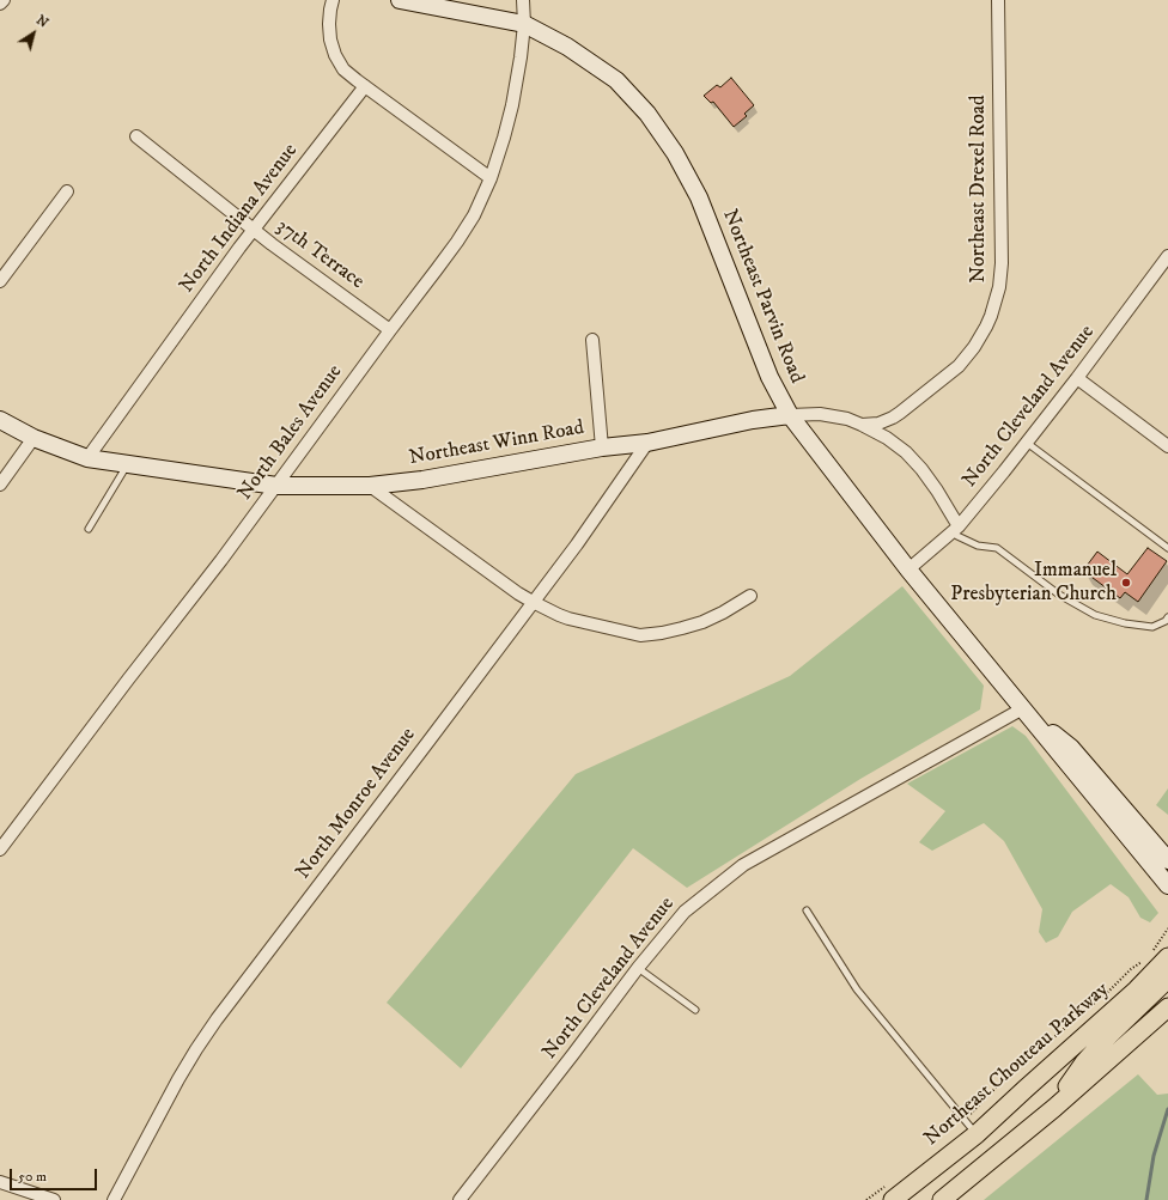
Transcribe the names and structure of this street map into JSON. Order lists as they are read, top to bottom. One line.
{"streets":{"main road":["Northeast Parvin Road","Northeast Winn Road","Northeast Chouteau Parkway"],"street":["Northeast Drexel Road","North Indiana Avenue","37th Terrace","North Cleveland Avenue","North Bales Avenue","North Monroe Avenue"]},"crossings":[["Northeast Drexel Road","Northeast Winn Road"],["North Indiana Avenue","37th Terrace"],["North Indiana Avenue","Northeast Winn Road"],["37th Terrace","North Bales Avenue"],["Northeast Parvin Road","North Cleveland Avenue"],["Northeast Parvin Road","North Bales Avenue"],["Northeast Parvin Road","Northeast Winn Road"],["North Cleveland Avenue","Northeast Winn Road"],["North Bales Avenue","Northeast Winn Road"],["Northeast Winn Road","North Monroe Avenue"]],"places":["Immanuel Presbyterian Church"],"scale_bar":"50 m","north":"top right"}
